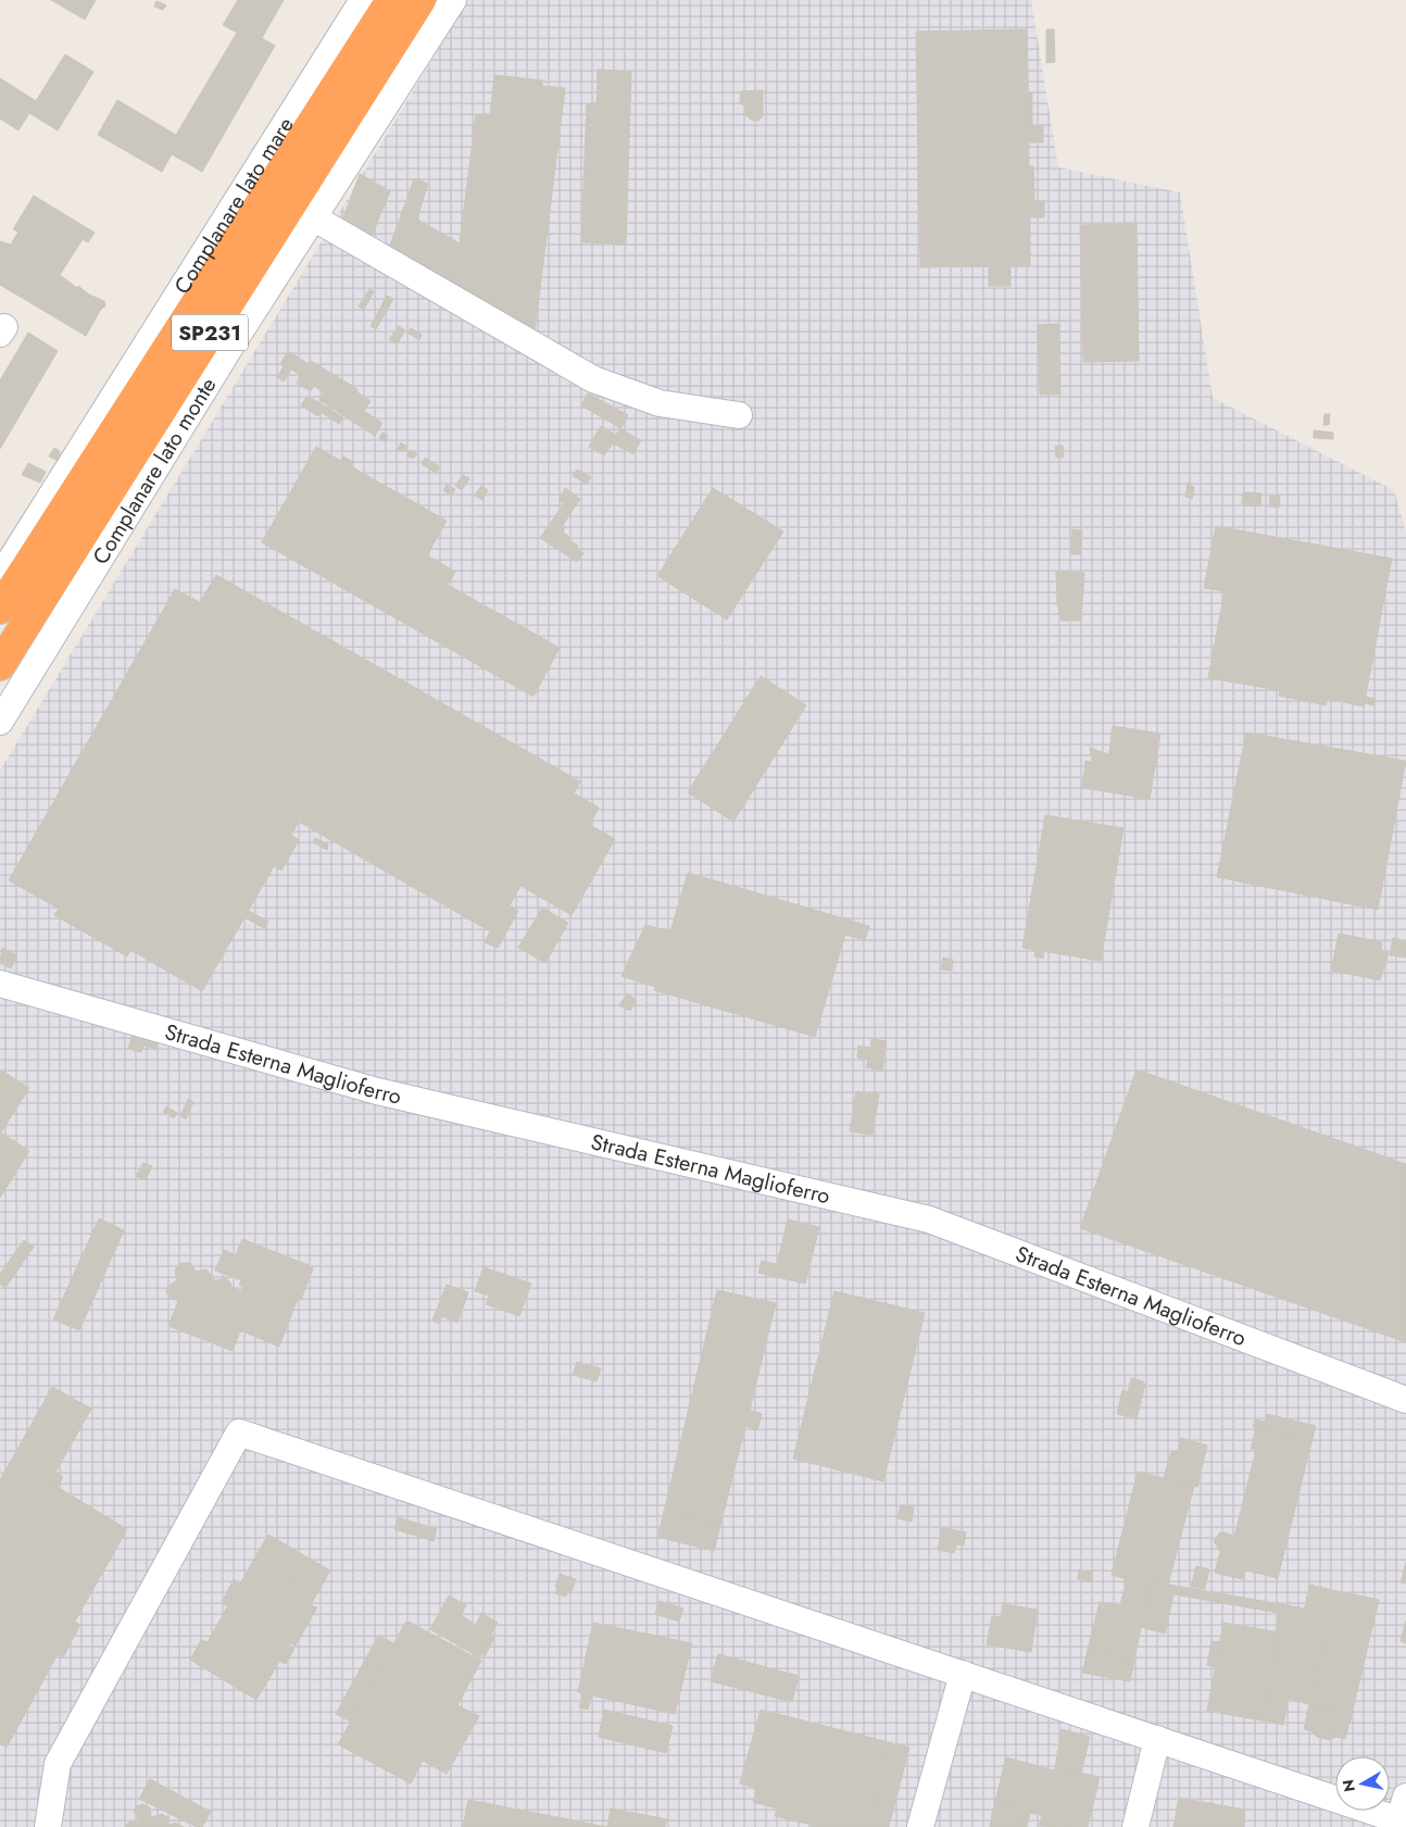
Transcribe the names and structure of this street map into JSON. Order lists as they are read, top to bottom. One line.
{"streets":{"highway":["SP231"],"street":["Complanare lato mare","Complanare lato monte","Strada Esterna Maglioferro"]},"north":"left"}
